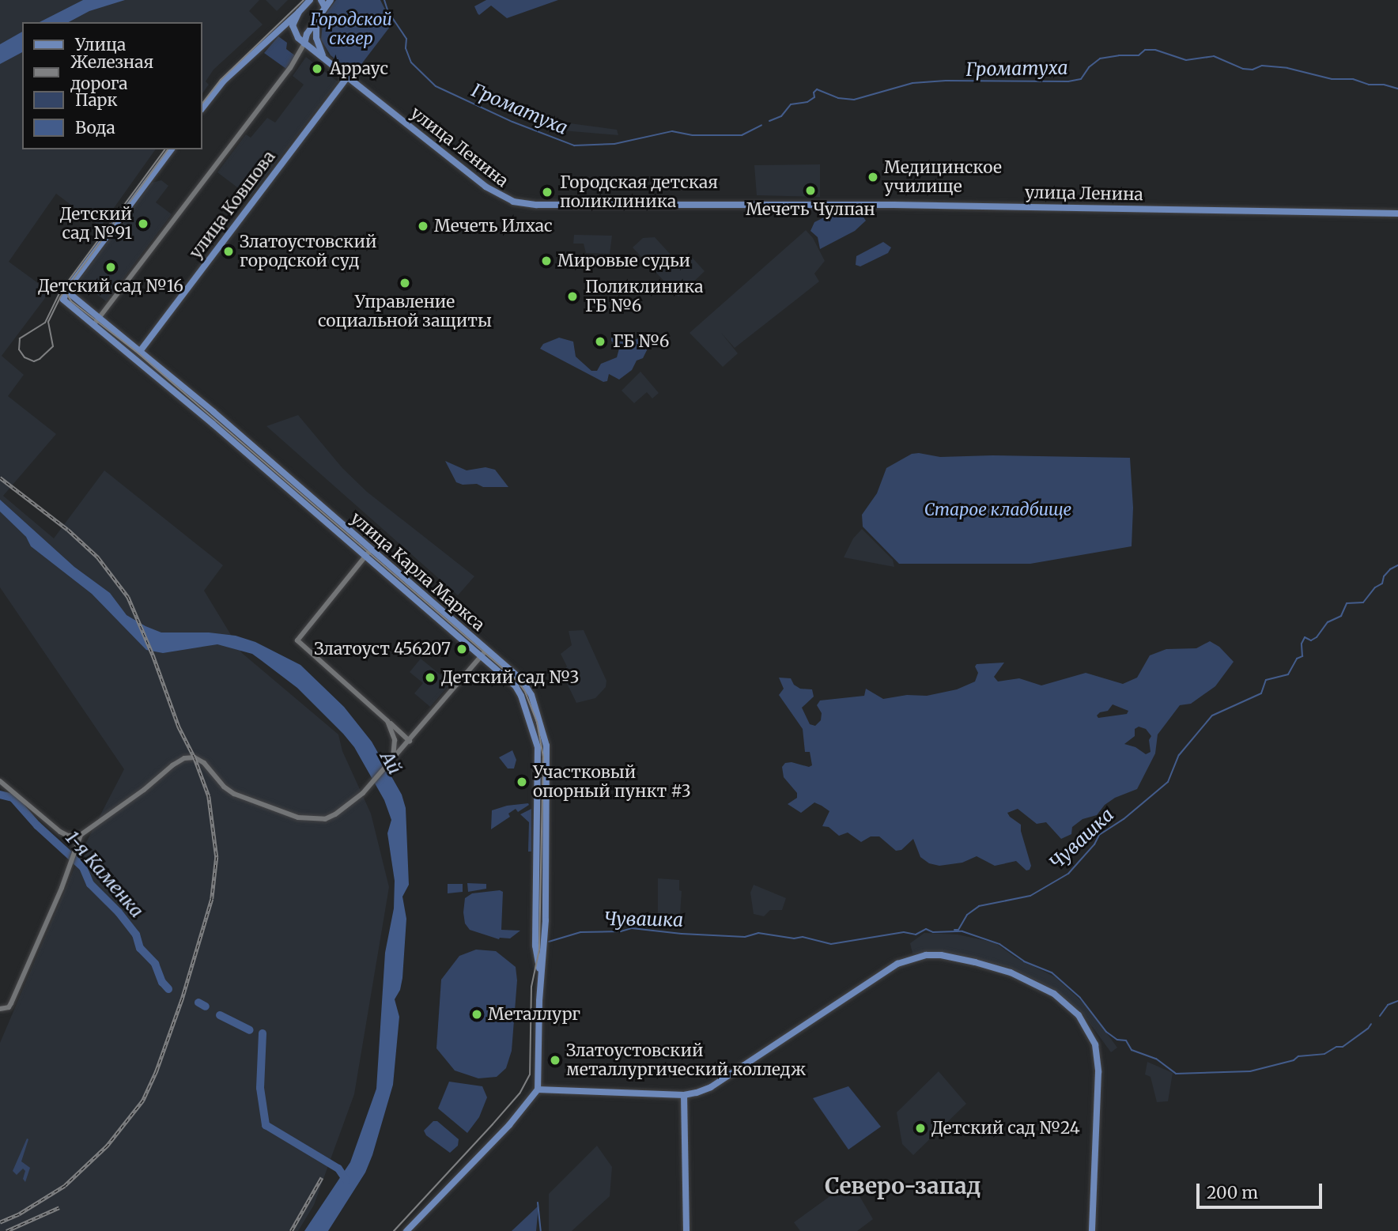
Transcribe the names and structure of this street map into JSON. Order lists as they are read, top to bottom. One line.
{"streets":{"main road":["улица Ленина","улица Ковшова","улица Карла Маркса"]},"crossings":[["улица Ленина","улица Ковшова"],["улица Ковшова","улица Карла Маркса"]],"districts":["Северо-запад"],"water":["Громатуха","Ай","Чувашка","1-я Каменка"],"parks":["Городской сквер","Старое кладбище"],"places":["Арраус","Медицинское училище","Мечеть Чулпан","Городская детская поликлиника","Детский сад №91","Мечеть Илхас","Златоустовский городской суд","Мировые судьи","Детский сад №16","Управление социальной защиты","Поликлиника ГБ №6","ГБ №6","Златоуст 456207","Детский сад №3","Участковый опорный пункт #3","Металлург","Златоустовский металлургический колледж","Детский сад №24"],"legend":["Улица","Железная дорога","Парк","Вода"],"scale_bar":"200 m"}
